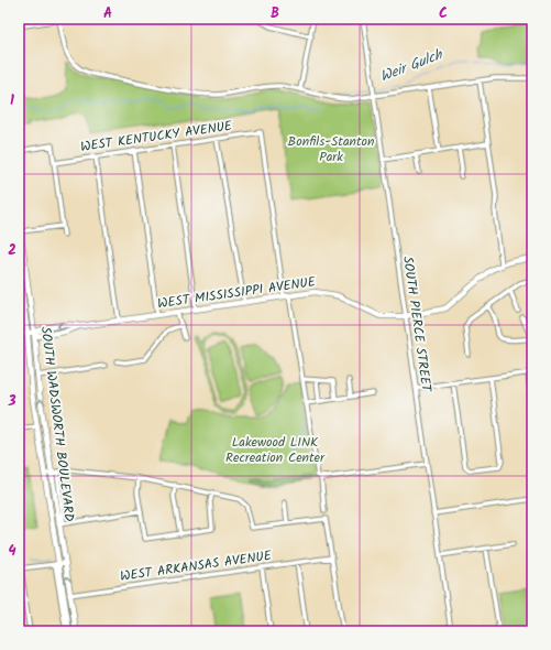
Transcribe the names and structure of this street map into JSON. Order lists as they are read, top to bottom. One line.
{"streets":{"main road":["WEST MISSISSIPPI AVENUE","SOUTH WADSWORTH BOULEVARD"],"street":["WEST KENTUCKY AVENUE","SOUTH PIERCE STREET","WEST ARKANSAS AVENUE"]},"crossings":[["WEST KENTUCKY AVENUE","WEST MISSISSIPPI AVENUE"],["WEST MISSISSIPPI AVENUE","SOUTH PIERCE STREET"],["WEST MISSISSIPPI AVENUE","SOUTH WADSWORTH BOULEVARD"],["SOUTH WADSWORTH BOULEVARD","WEST ARKANSAS AVENUE"]],"water":["Weir Gulch"],"parks":["Bonfils-Stanton Park","Lakewood LINK Recreation Center"],"grid":{"columns":["A","B","C"],"rows":["1","2","3","4"]}}
